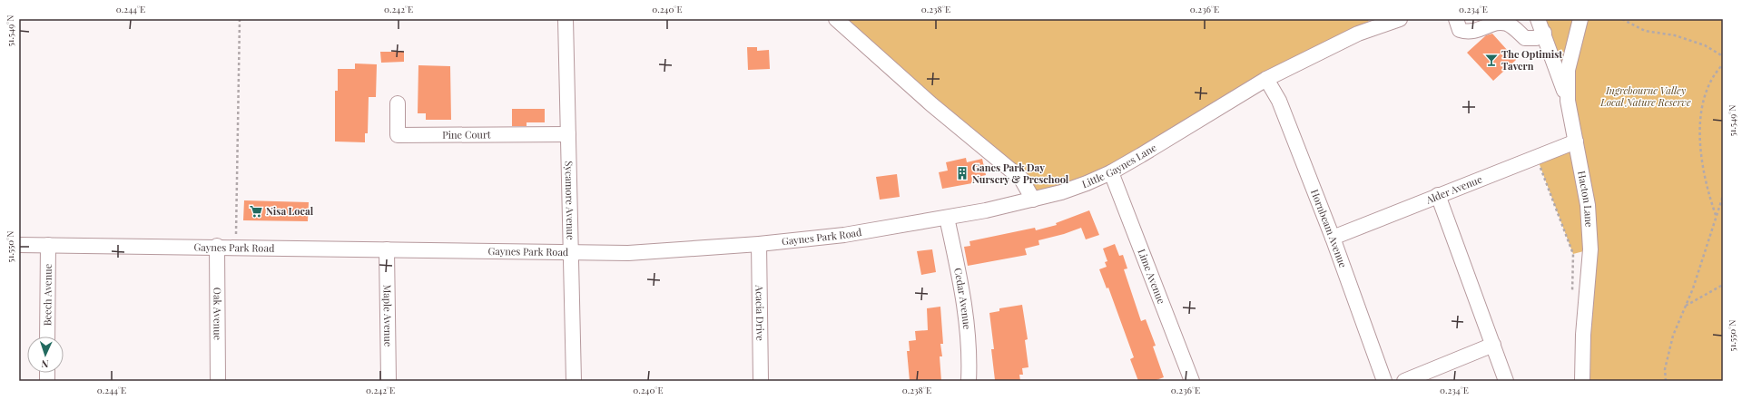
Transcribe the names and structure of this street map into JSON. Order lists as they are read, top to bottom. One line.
{"streets":{"street":["Pine Court","Little Gaynes Lane","Alder Avenue","Hacton Lane","Sycamore Avenue","Hornbeam Avenue","Gaynes Park Road","Lime Avenue","Beech Avenue","Cedar Avenue","Acacia Drive","Oak Avenue","Maple Avenue"]},"crossings":[["Pine Court","Sycamore Avenue"],["Little Gaynes Lane","Hornbeam Avenue"],["Little Gaynes Lane","Gaynes Park Road"],["Little Gaynes Lane","Lime Avenue"],["Alder Avenue","Hacton Lane"],["Alder Avenue","Hornbeam Avenue"],["Sycamore Avenue","Gaynes Park Road"],["Gaynes Park Road","Beech Avenue"],["Gaynes Park Road","Cedar Avenue"],["Gaynes Park Road","Acacia Drive"],["Gaynes Park Road","Oak Avenue"],["Gaynes Park Road","Maple Avenue"]],"parks":["Ingrebourne Valley Local Nature Reserve"],"places":{"bar":["The Optimist Tavern"],"building":["Ganes Park Day Nursery & Preschool"],"supermarket":["Nisa Local"]},"north":"bottom","coordinates":["0.244°E","0.242°E","0.240°E","0.238°E","0.236°E","0.234°E","51.549°N","51.550°N"]}
